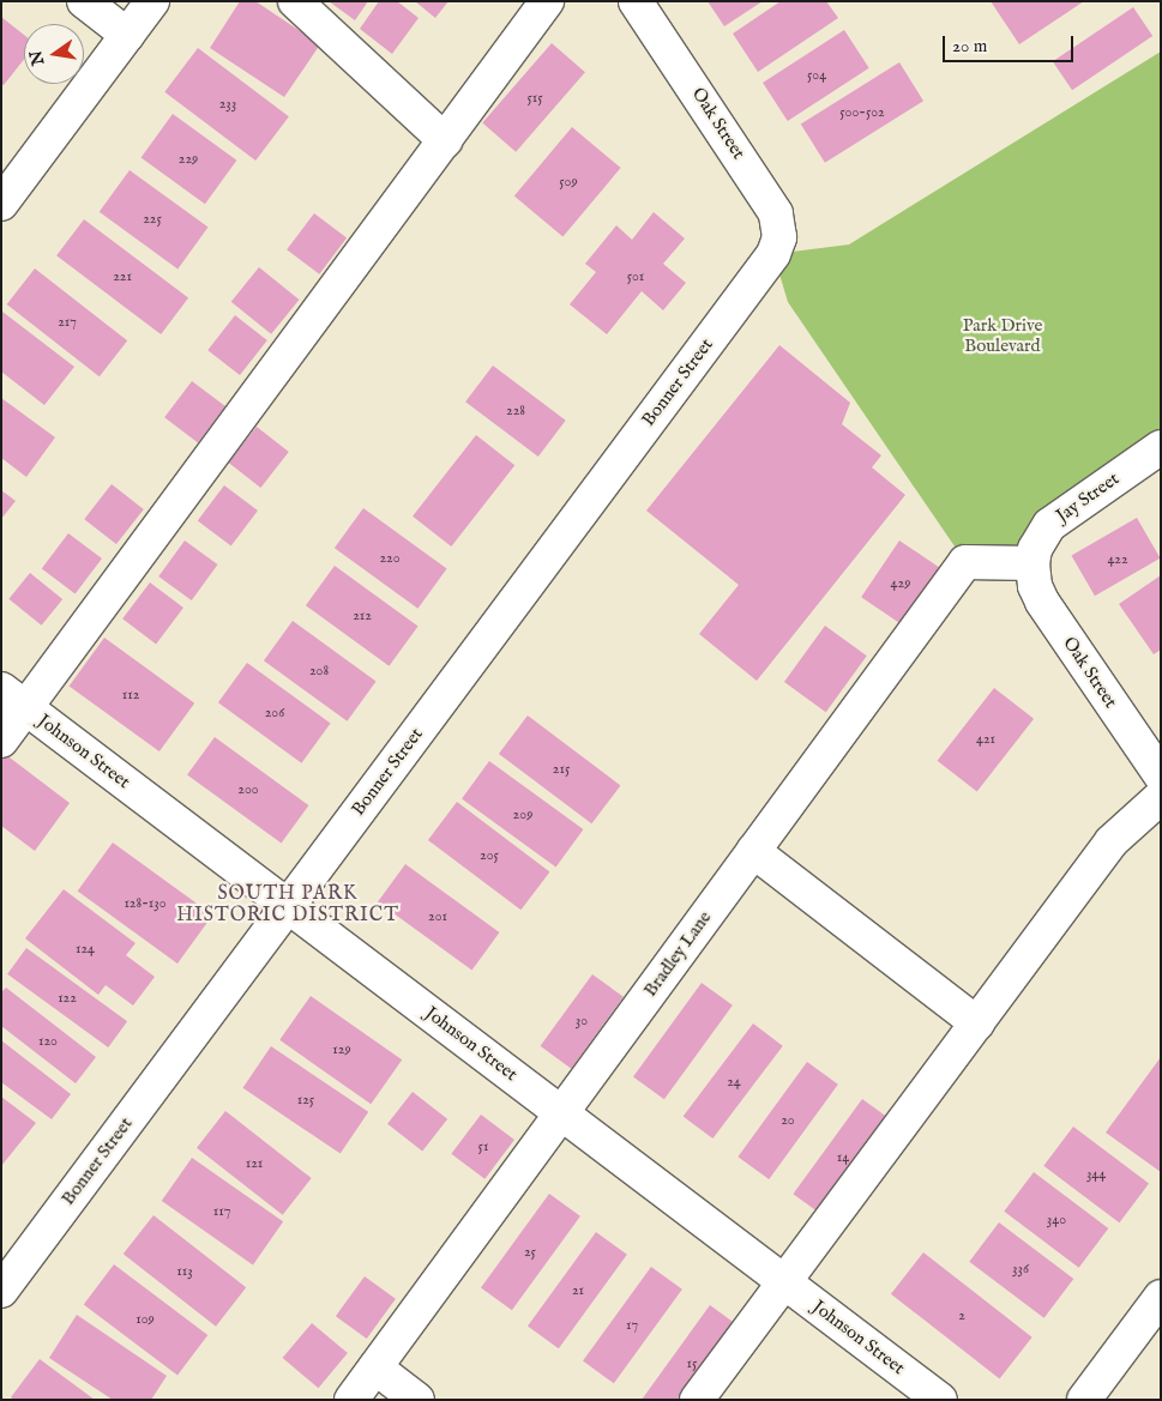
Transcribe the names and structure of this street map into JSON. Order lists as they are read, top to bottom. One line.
{"streets":{"street":["Oak Street","Bonner Street","Jay Street","Johnson Street","Bradley Lane"]},"crossings":[["Oak Street","Bonner Street"],["Oak Street","Jay Street"],["Oak Street","Bradley Lane"],["Bonner Street","Johnson Street"],["Jay Street","Bradley Lane"],["Johnson Street","Bradley Lane"]],"districts":["SOUTH PARK HISTORIC DISTRICT"],"parks":["Park Drive Boulevard"],"house_numbers":["504","515","233","500-502","229","509","225","221","501","217","228","220","422","429","212","208","112","206","421","215","200","209","205","128-130","201","124","122","30","120","129","24","125","20","51","14","121","344","117","340","25","336","113","21","2","109","17","15"],"scale_bar":"20 m","north":"left"}
